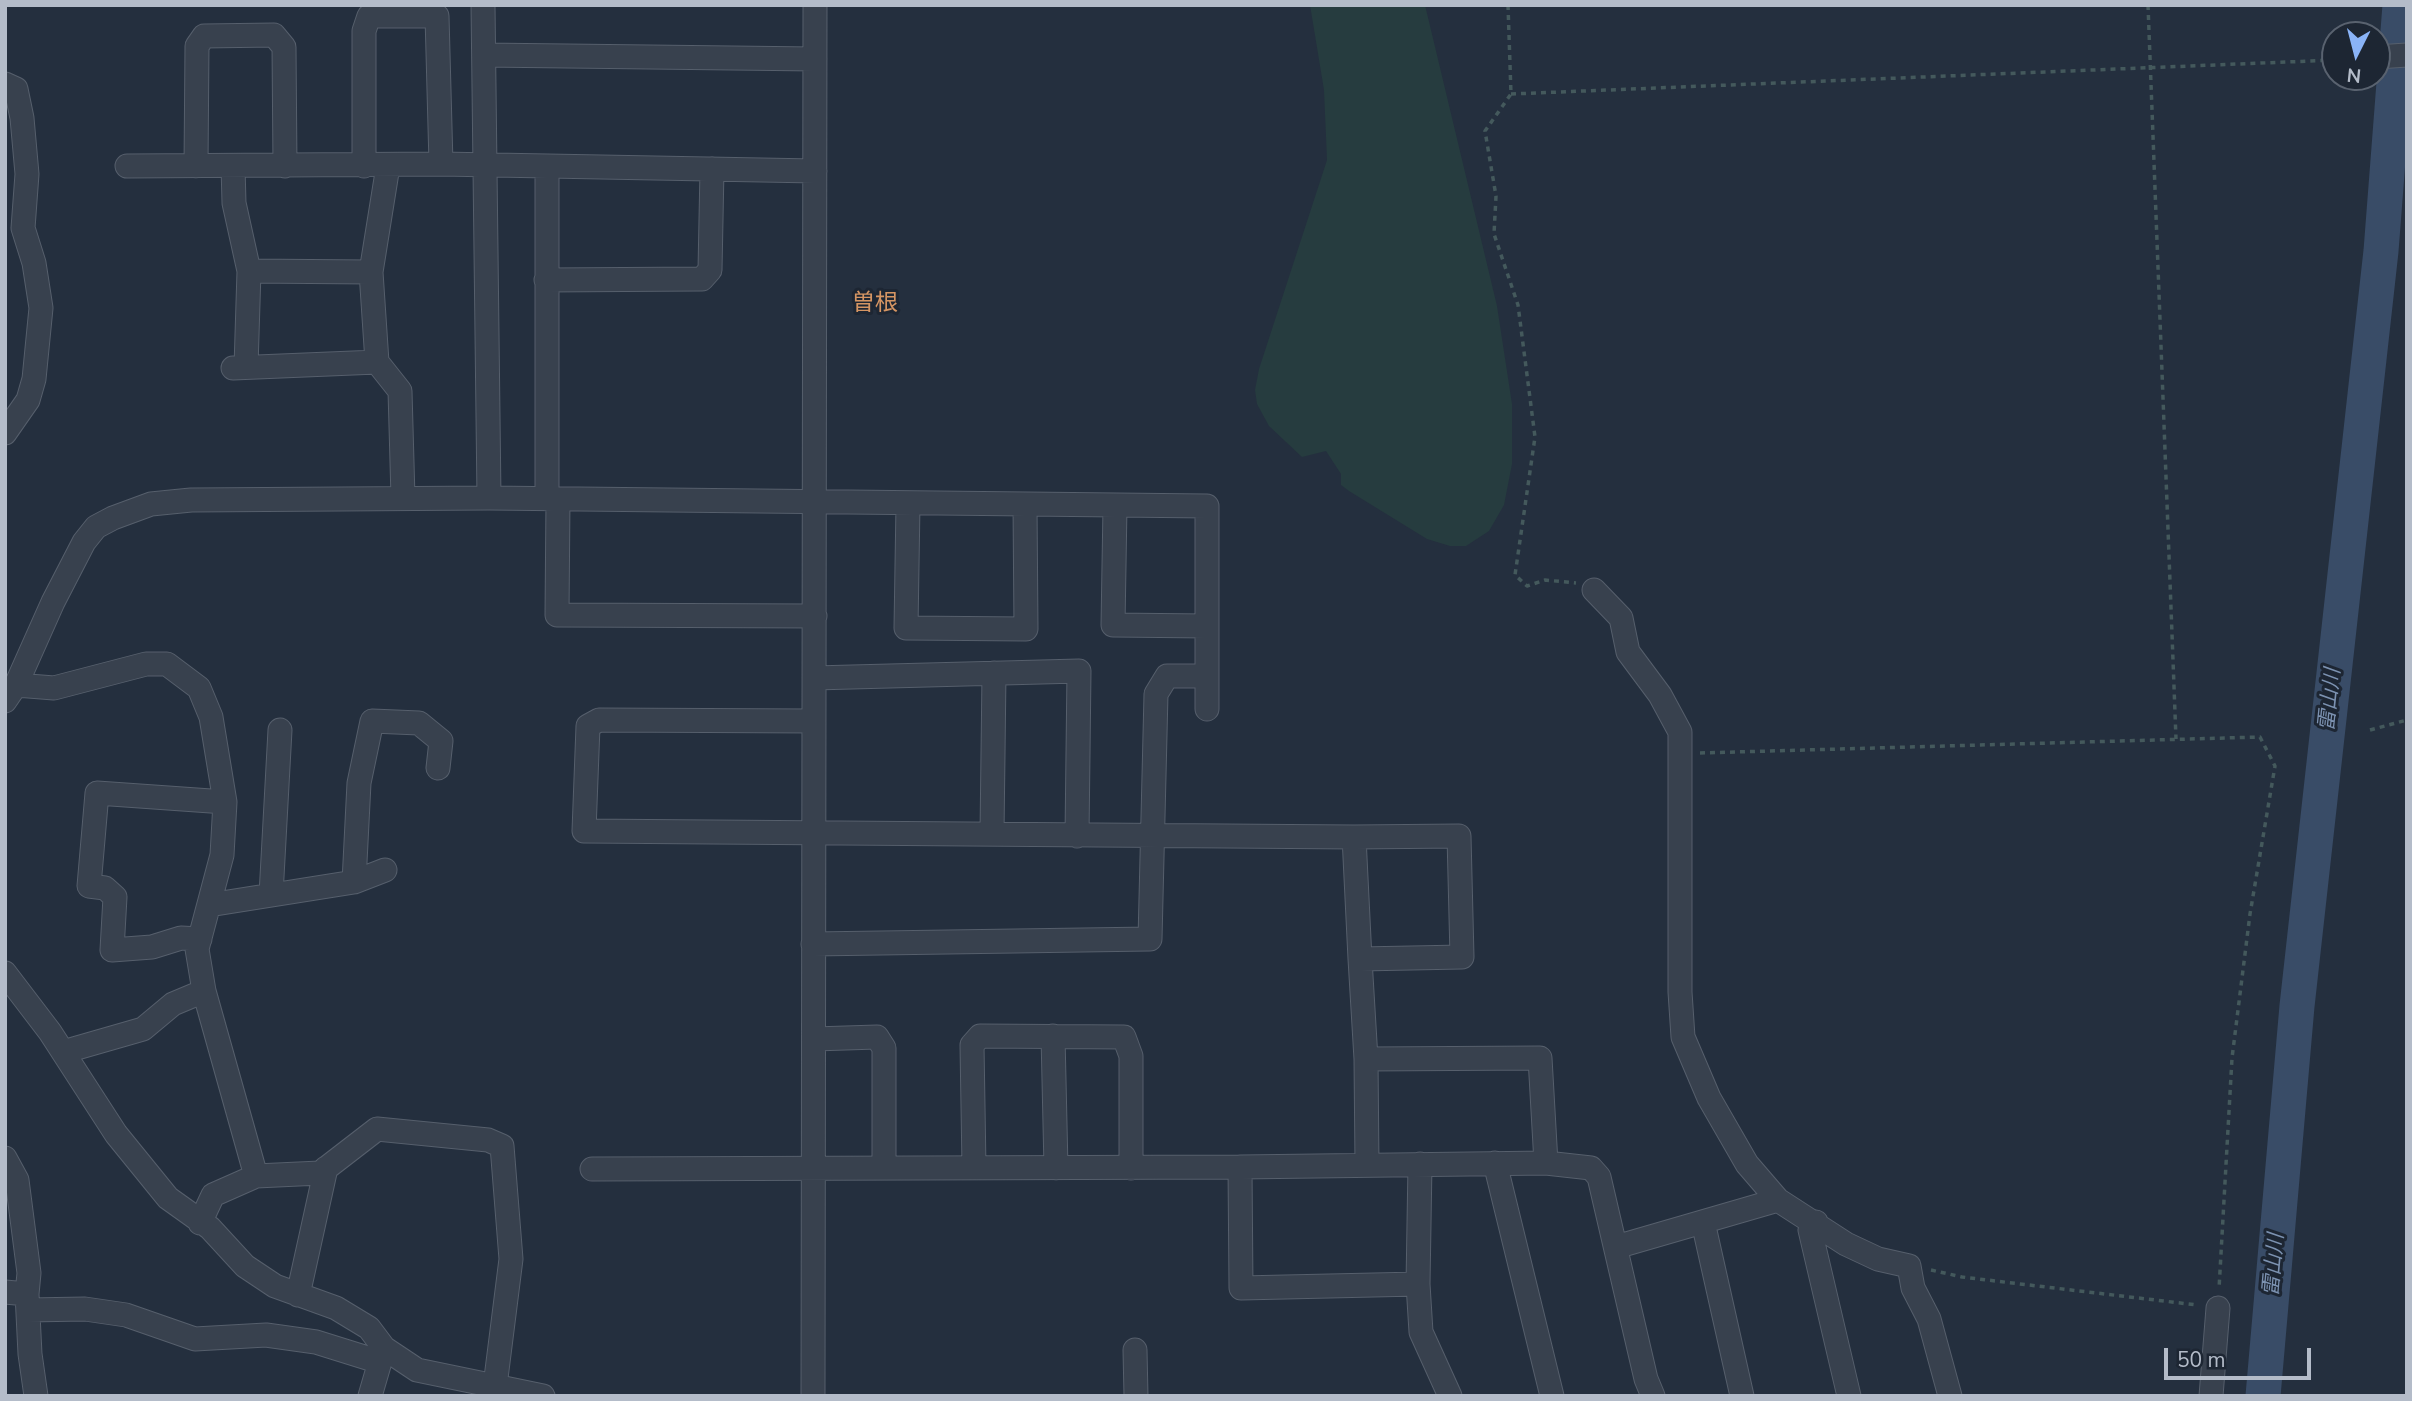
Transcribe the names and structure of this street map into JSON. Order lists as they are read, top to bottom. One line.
{"districts":["曽根"],"water":["雷山川"],"scale_bar":"50 m","north":"bottom"}
